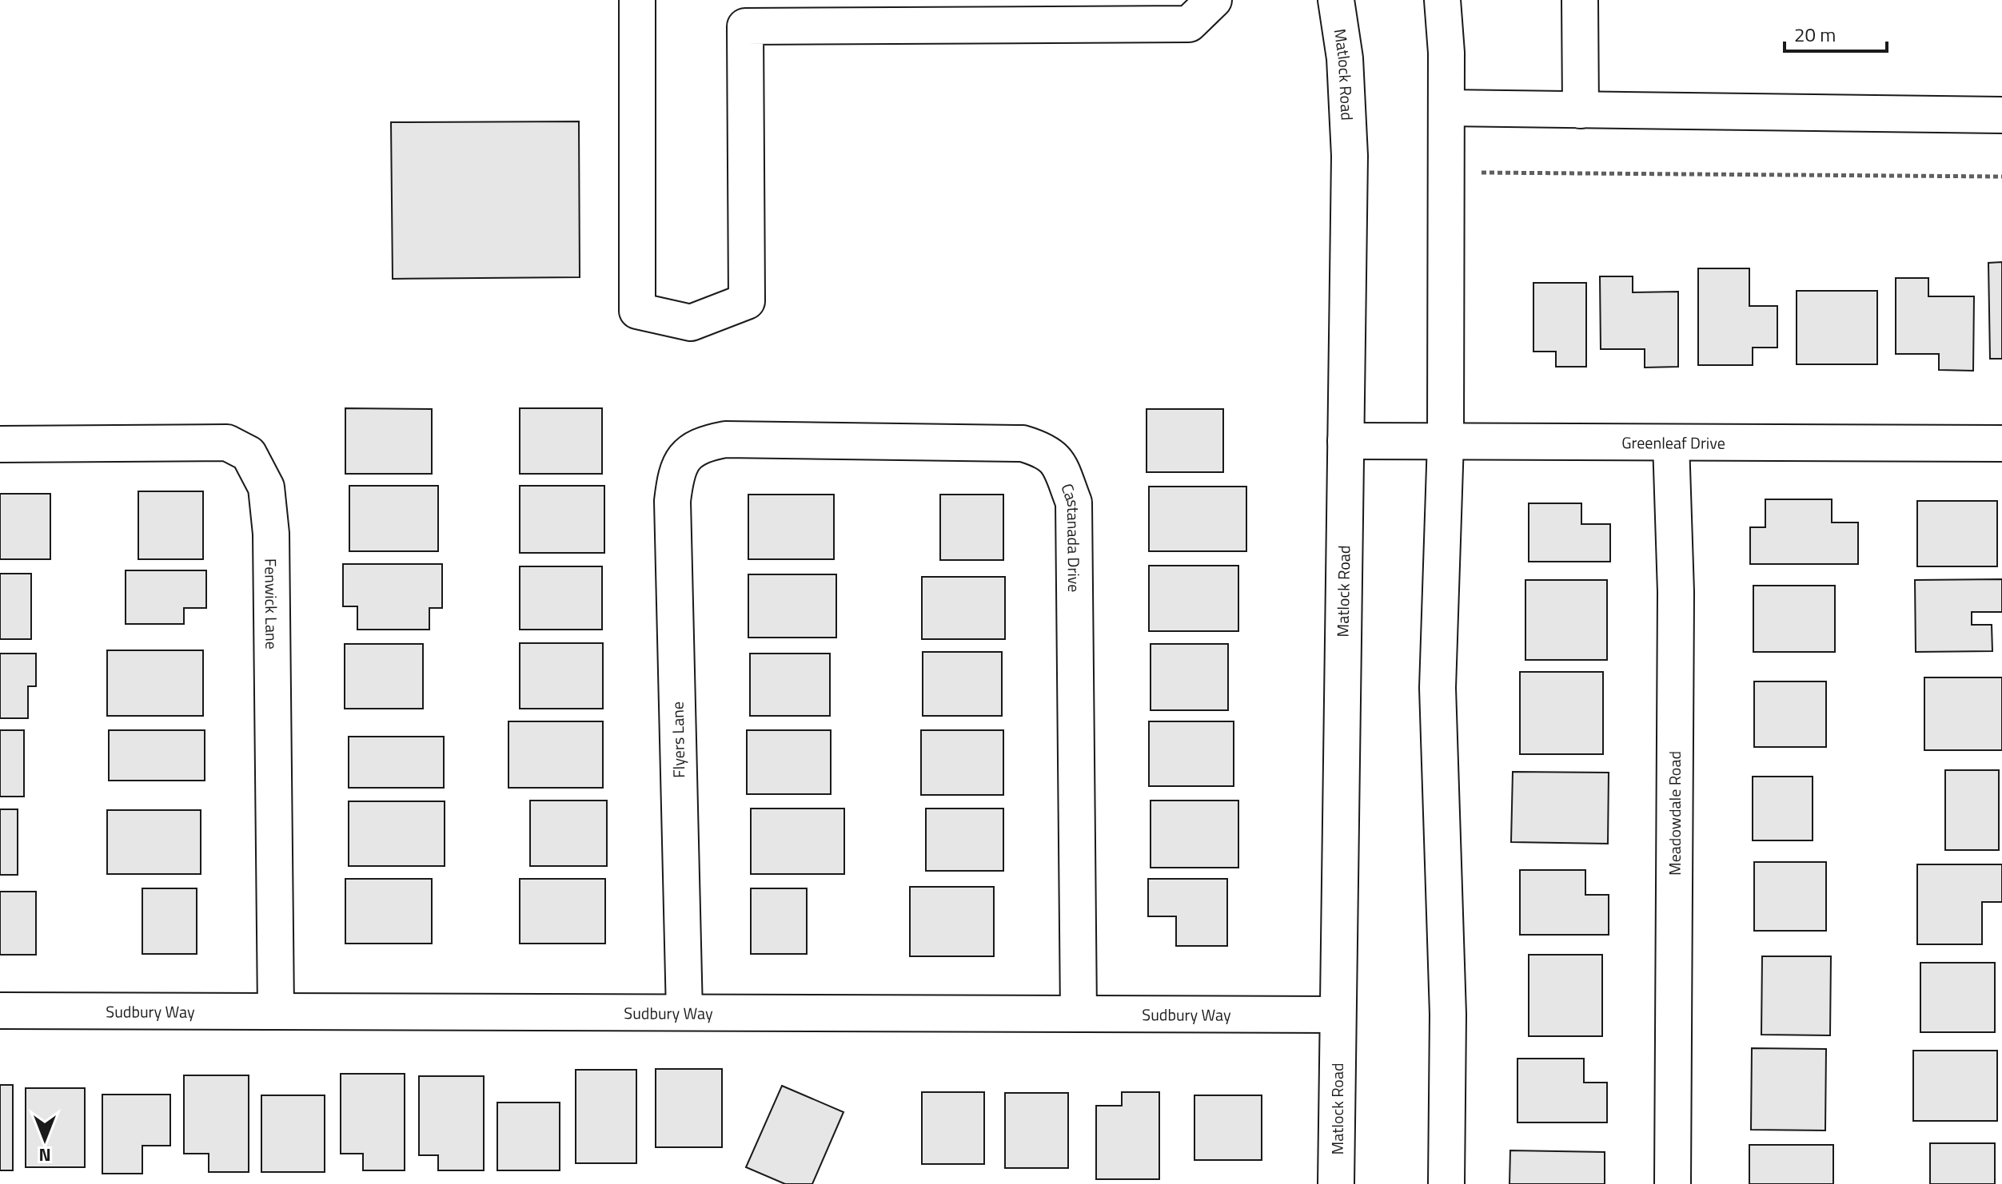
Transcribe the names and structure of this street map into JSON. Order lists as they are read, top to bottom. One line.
{"streets":{"street":["Matlock Road","Greenleaf Drive","Castanada Drive","Fenwick Lane","Flyers Lane","Meadowdale Road","Sudbury Way"]},"crossings":[["Matlock Road","Greenleaf Drive"],["Matlock Road","Sudbury Way"],["Greenleaf Drive","Meadowdale Road"],["Castanada Drive","Flyers Lane"],["Castanada Drive","Sudbury Way"],["Fenwick Lane","Sudbury Way"],["Flyers Lane","Sudbury Way"]],"scale_bar":"20 m","north":"bottom"}
